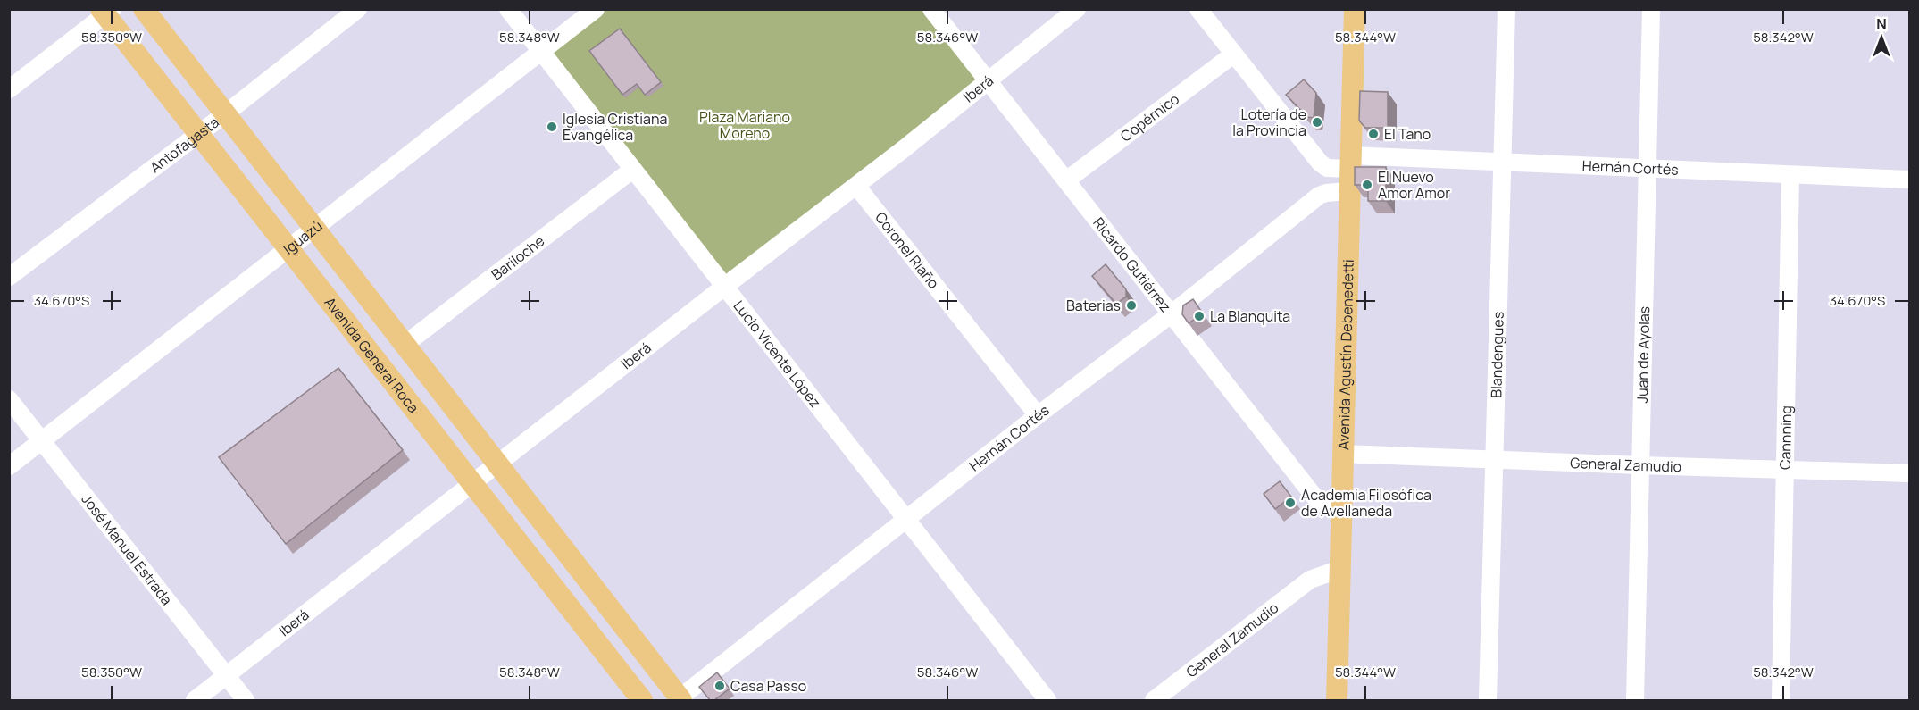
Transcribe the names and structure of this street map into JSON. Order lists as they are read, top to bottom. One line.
{"streets":{"main road":["Avenida General Roca","Avenida Agustín Debenedetti"],"street":["Iberá","Copérnico","Antofagasta","Hernán Cortés","Iguazú","Coronel Riaño","Bariloche","Ricardo Gutiérrez","Blandengues","Juan de Ayolas","Lucio Vicente López","Cannning","General Zamudio","José Manuel Estrada"]},"crossings":[["Iberá","Coronel Riaño"],["Iberá","Ricardo Gutiérrez"],["Iberá","Avenida General Roca"],["Iberá","Lucio Vicente López"],["Iberá","José Manuel Estrada"],["Copérnico","Hernán Cortés"],["Copérnico","Ricardo Gutiérrez"],["Antofagasta","Avenida General Roca"],["Hernán Cortés","Coronel Riaño"],["Hernán Cortés","Ricardo Gutiérrez"],["Hernán Cortés","Avenida Agustín Debenedetti"],["Hernán Cortés","Blandengues"],["Hernán Cortés","Juan de Ayolas"],["Hernán Cortés","Lucio Vicente López"],["Hernán Cortés","Cannning"],["Iguazú","Avenida General Roca"],["Iguazú","Lucio Vicente López"],["Iguazú","José Manuel Estrada"],["Bariloche","Lucio Vicente López"],["Ricardo Gutiérrez","Avenida Agustín Debenedetti"],["Avenida Agustín Debenedetti","General Zamudio"],["Blandengues","General Zamudio"],["Juan de Ayolas","General Zamudio"],["Cannning","General Zamudio"]],"parks":["Plaza Mariano Moreno"],"places":["Lotería de la Provincia","Iglesia Cristiana Evangélica","El Tano","El Nuevo Amor Amor","Baterias","La Blanquita","Academia Filosófica de Avellaneda","Casa Passo"],"north":"top","coordinates":["58.350°W","58.348°W","58.346°W","58.344°W","58.342°W","34.670°S"]}
